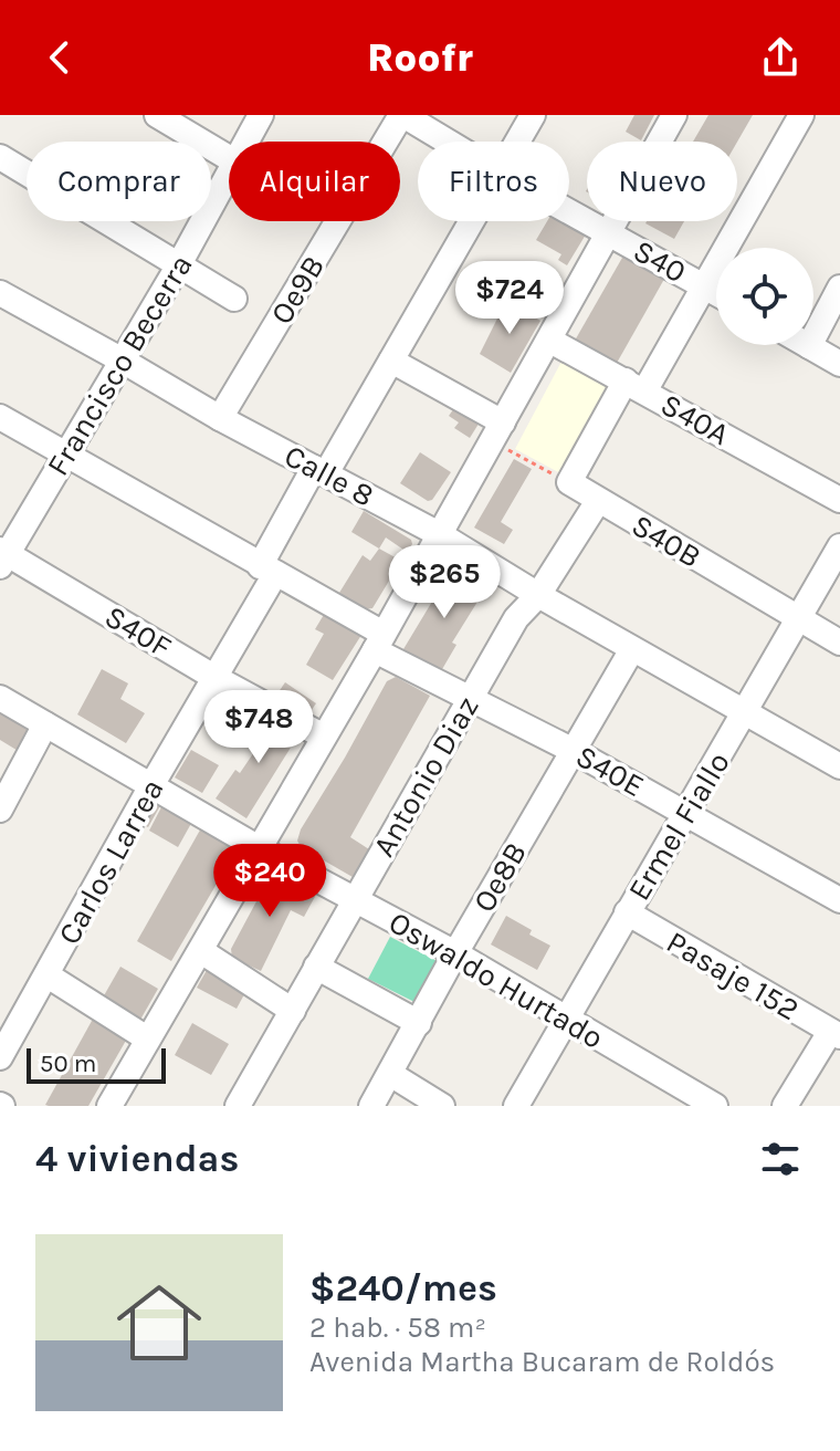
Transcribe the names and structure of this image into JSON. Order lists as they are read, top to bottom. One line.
{"streets":{"street":["S40","Oe9B","Francisco Becerra","S40A","Calle 8","S40B","S40F","S40E","Antonio Diaz","Ermel Fiallo","Carlos Larrea","Oe8B","Pasaje 152","Oswaldo Hurtado"]},"crossings":[["S40","Oe9B"],["Oe9B","Calle 8"],["Francisco Becerra","Calle 8"],["Francisco Becerra","S40F"],["Francisco Becerra","S40E"],["Calle 8","Antonio Diaz"],["Calle 8","Ermel Fiallo"],["Calle 8","Carlos Larrea"],["Calle 8","Oe8B"],["S40B","Antonio Diaz"],["S40B","Ermel Fiallo"],["S40F","Carlos Larrea"],["S40E","Antonio Diaz"],["S40E","Ermel Fiallo"],["S40E","Carlos Larrea"],["S40E","Oe8B"],["Antonio Diaz","Oswaldo Hurtado"],["Ermel Fiallo","Pasaje 152"],["Ermel Fiallo","Oswaldo Hurtado"],["Carlos Larrea","Oswaldo Hurtado"],["Oe8B","Oswaldo Hurtado"]],"scale_bar":"50 m","page":{"header":"Roofr","chip":["Comprar","Alquilar","Filtros","Nuevo"],"price":["$724","$265","$748","$240"],"scale":"50 m","heading":"4 viviendas","list":[{"name":"$240/mes","note":"2 hab. · 58 m² · Avenida Martha Bucaram de Roldós"}]}}
